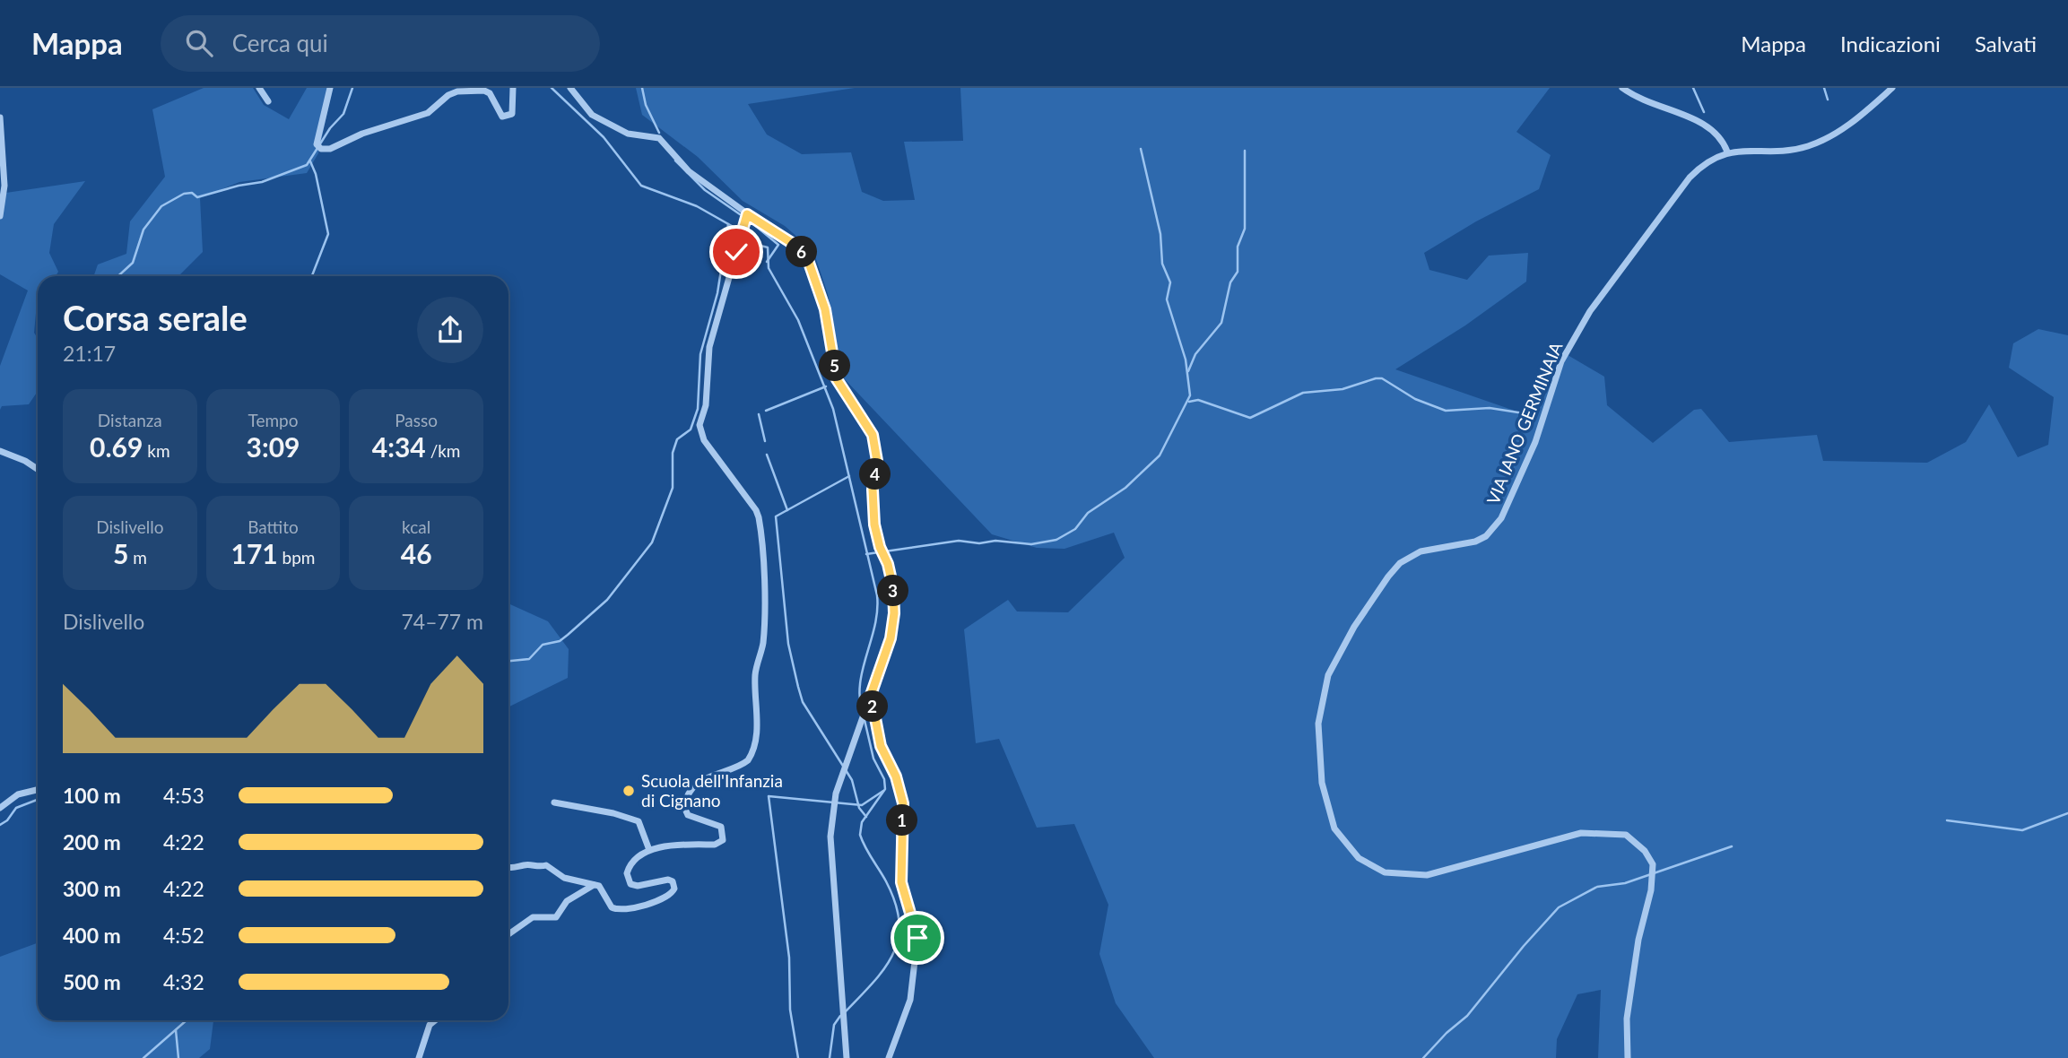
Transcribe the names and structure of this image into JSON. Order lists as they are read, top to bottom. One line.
{"streets":{"street":["VIA IANO GERMINAIA"]},"places":["Scuola dell'Infanzia di Cignano"],"page":{"header":"Mappa","search":"Cerca qui","nav":["Mappa","Indicazioni","Salvati"],"pins":["6","5","4","3","2","1"],"heading":["Corsa serale","21:17"],"stats":[["Distanza","0.69 km"],["Tempo","3:09"],["Passo","4:34 /km"],["Dislivello","5 m"],["Battito","171 bpm"],["kcal","46"]],"chart":["Dislivello","74–77 m"],"list":[{"name":"100 m","note":"4:53"},{"name":"200 m","note":"4:22"},{"name":"300 m","note":"4:22"},{"name":"400 m","note":"4:52"},{"name":"500 m","note":"4:32"}]}}
